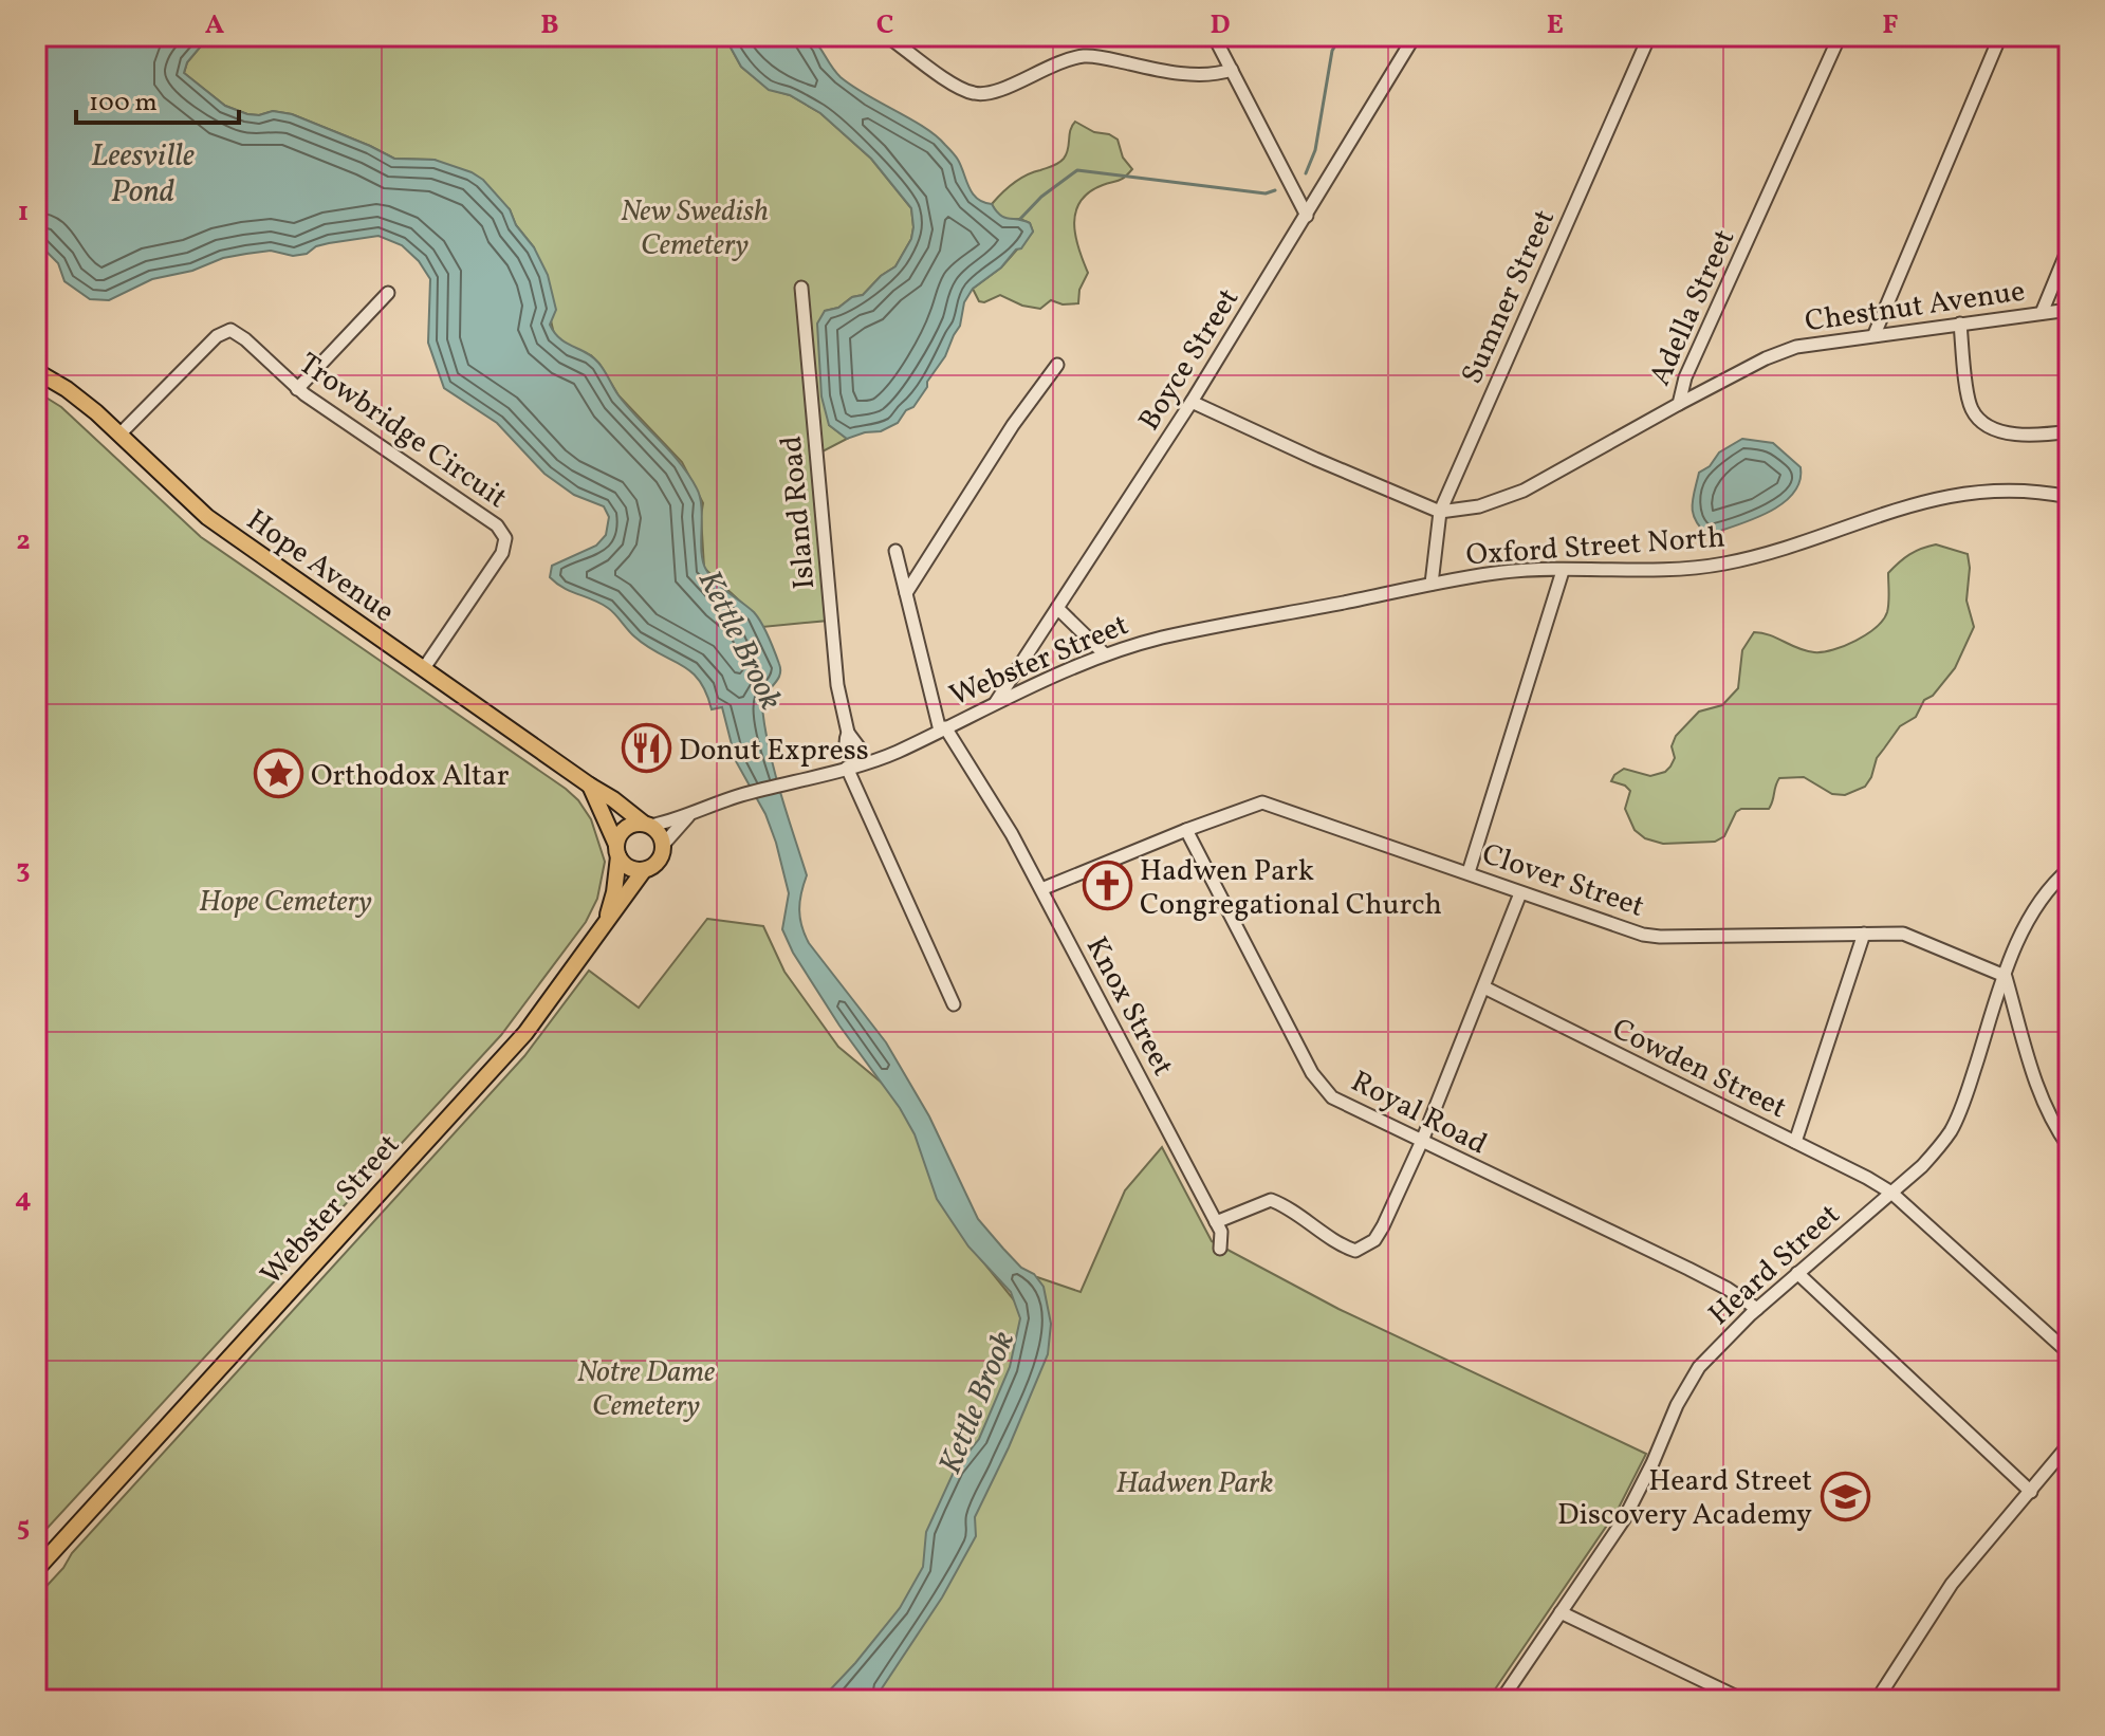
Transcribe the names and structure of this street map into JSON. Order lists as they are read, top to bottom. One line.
{"streets":{"main road":["Hope Avenue","Webster Street"],"street":["Sumner Street","Chestnut Avenue","Adella Street","Boyce Street","Trowbridge Circuit","Island Road","Oxford Street North","Clover Street","Knox Street","Cowden Street","Royal Road","Heard Street"]},"crossings":[["Sumner Street","Adella Street"],["Sumner Street","Oxford Street North"],["Sumner Street","Webster Street"],["Chestnut Avenue","Adella Street"],["Boyce Street","Webster Street"],["Trowbridge Circuit","Hope Avenue"],["Island Road","Webster Street"],["Oxford Street North","Webster Street"],["Hope Avenue","Webster Street"],["Webster Street","Knox Street"],["Clover Street","Knox Street"],["Clover Street","Royal Road"],["Clover Street","Heard Street"],["Cowden Street","Heard Street"],["Royal Road","Heard Street"]],"water":["Leesville Pond","Kettle Brook"],"parks":["New Swedish Cemetery","Hope Cemetery","Notre Dame Cemetery","Hadwen Park"],"places":{"restaurant":["Donut Express"],"place":["Orthodox Altar"],"church":["Hadwen Park Congregational Church"],"school or university":["Heard Street Discovery Academy"]},"scale_bar":"100 m","grid":{"columns":["A","B","C","D","E","F"],"rows":["1","2","3","4","5"]}}
